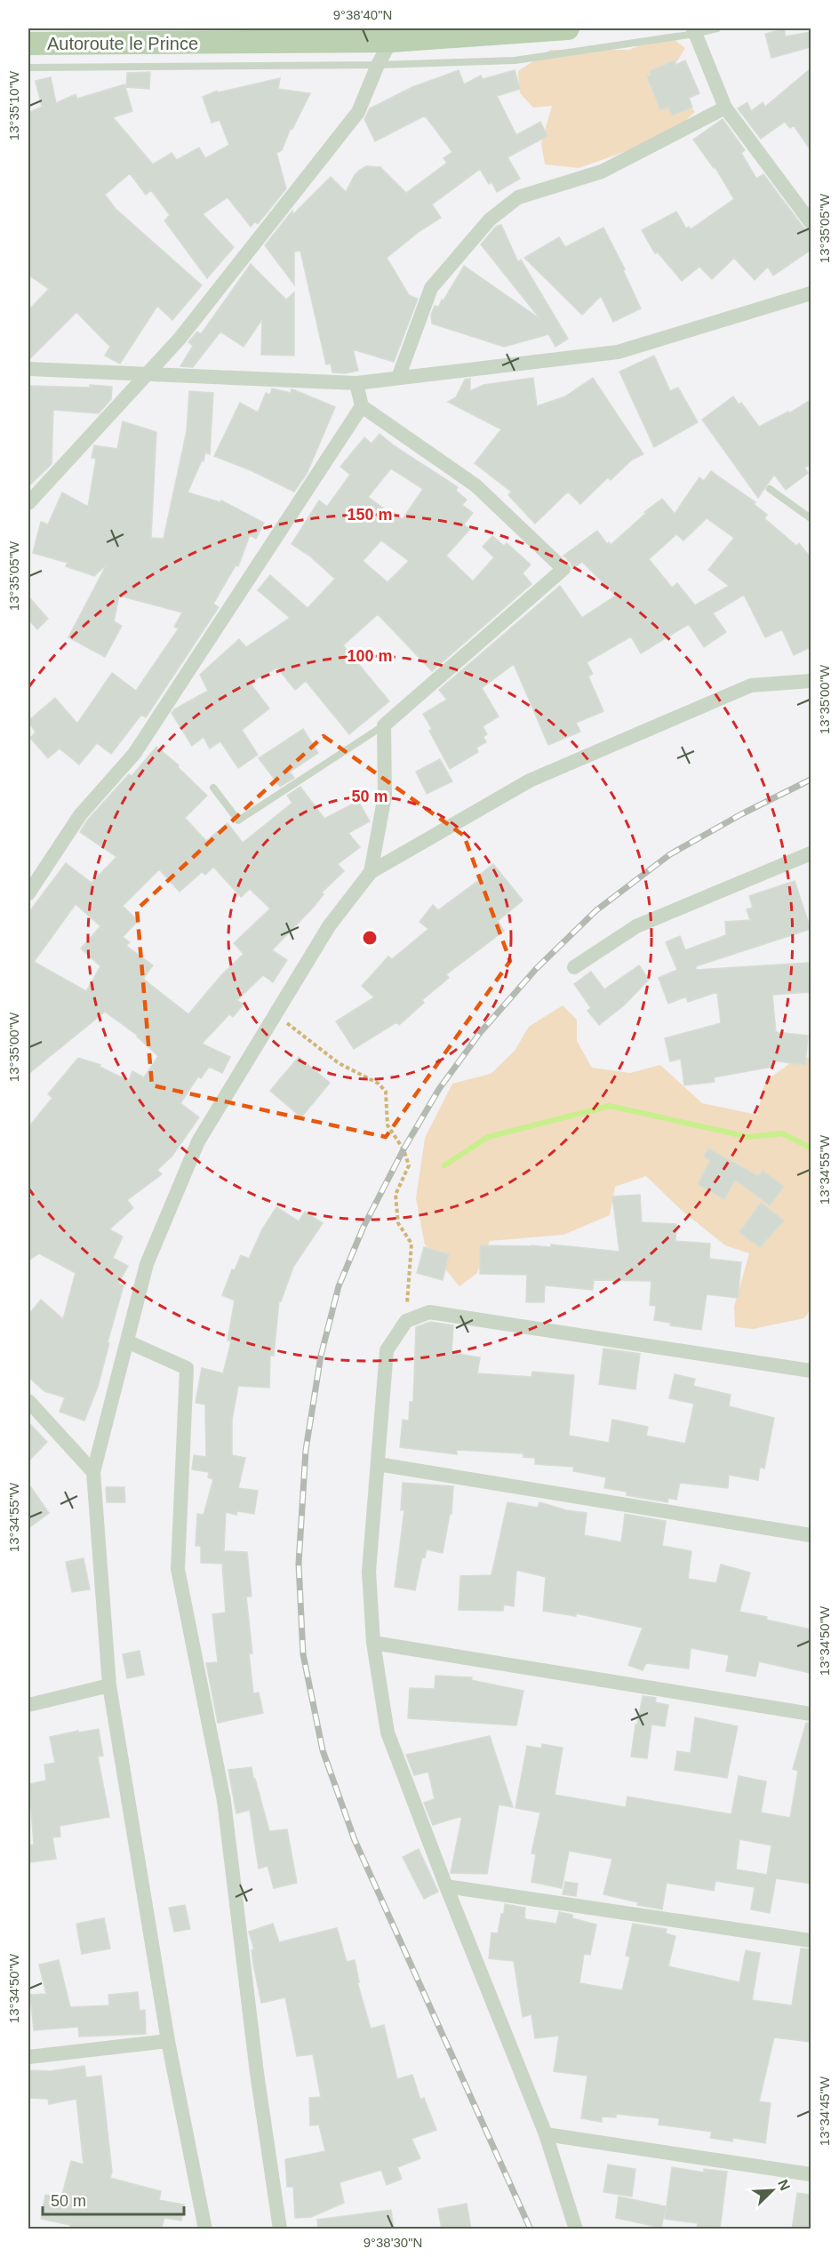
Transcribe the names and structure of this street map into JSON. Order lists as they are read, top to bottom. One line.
{"streets":{"main road":["Autoroute le Prince"]},"scale_bar":"50 m","north":"top right","coordinates":["9°38'40\"N","13°35'10\"W","13°35'05\"W","13°35'00\"W","13°34'55\"W","13°34'50\"W","13°34'45\"W","9°38'30\"N"],"rings":["150 m","100 m","50 m"]}
